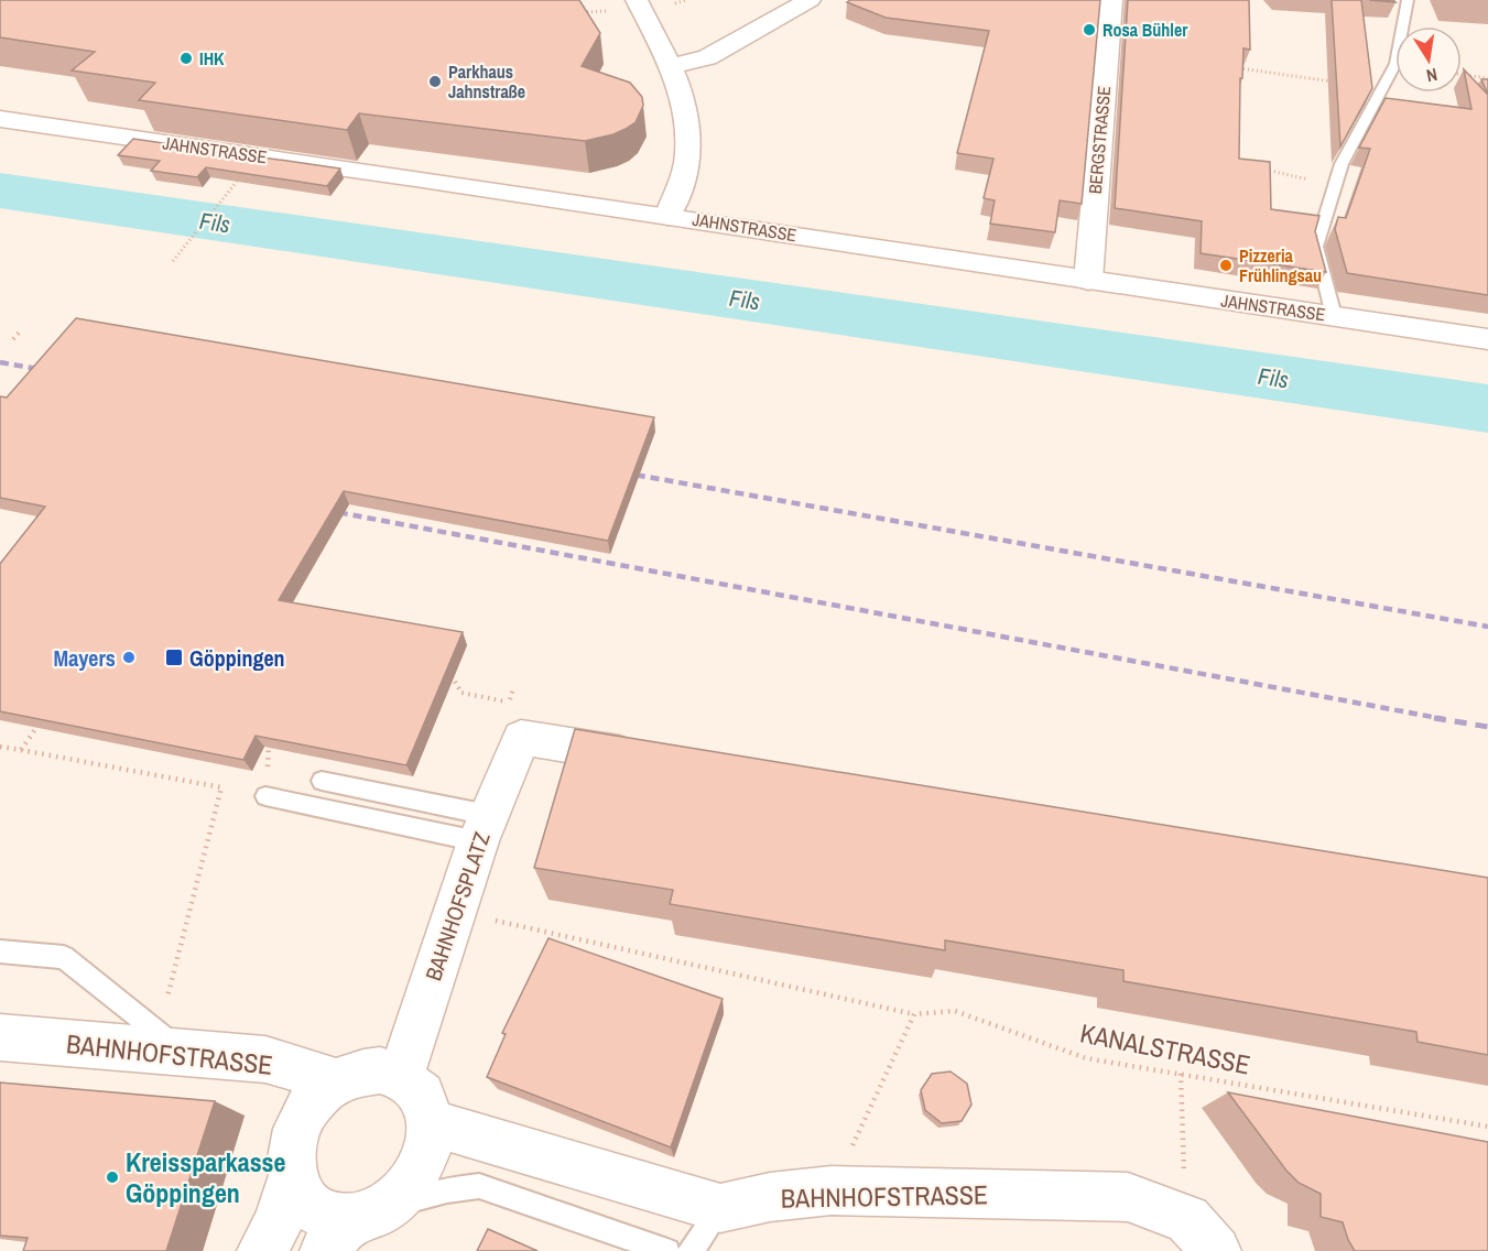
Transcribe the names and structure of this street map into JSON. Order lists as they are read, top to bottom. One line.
{"streets":{"street":["BERGSTRASSE","JAHNSTRASSE","BAHNHOFSPLATZ","BAHNHOFSTRASSE"],"path":["KANALSTRASSE"]},"crossings":[["BERGSTRASSE","JAHNSTRASSE"],["BAHNHOFSPLATZ","KANALSTRASSE"],["BAHNHOFSPLATZ","BAHNHOFSTRASSE"]],"water":["Fils"],"places":{"other":["Rosa Bühler","IHK","Parkhaus Jahnstraße","Pizzeria Frühlingsau","Mayers","Kreissparkasse Göppingen"],"transit":["Göppingen"]},"north":"bottom"}
